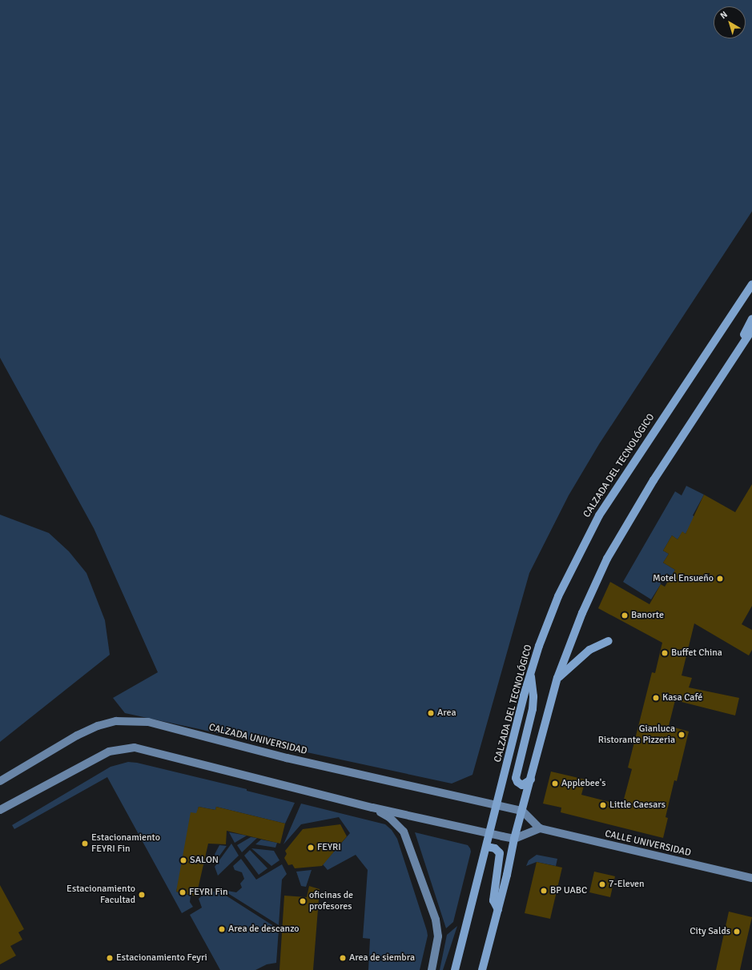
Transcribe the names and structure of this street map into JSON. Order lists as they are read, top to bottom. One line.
{"streets":{"main road":["CALZADA DEL TECNOLÓGICO","CALZADA UNIVERSIDAD","CALLE UNIVERSIDAD"]},"crossings":[["CALZADA DEL TECNOLÓGICO","CALZADA UNIVERSIDAD"]],"places":["Motel Ensueño","Banorte","Buffet China","Kasa Café","Area","Gianluca Ristorante Pizzeria","Applebee's","Little Caesars","Estacionamiento FEYRI Fin","FEYRI","SALON","7-Eleven","BP UABC","FEYRI Fin","Estacionamiento Facultad","oficinas de profesores","Area de descanzo","City Salds","Estacionamiento Feyri","Area de siembra"],"north":"top left"}
